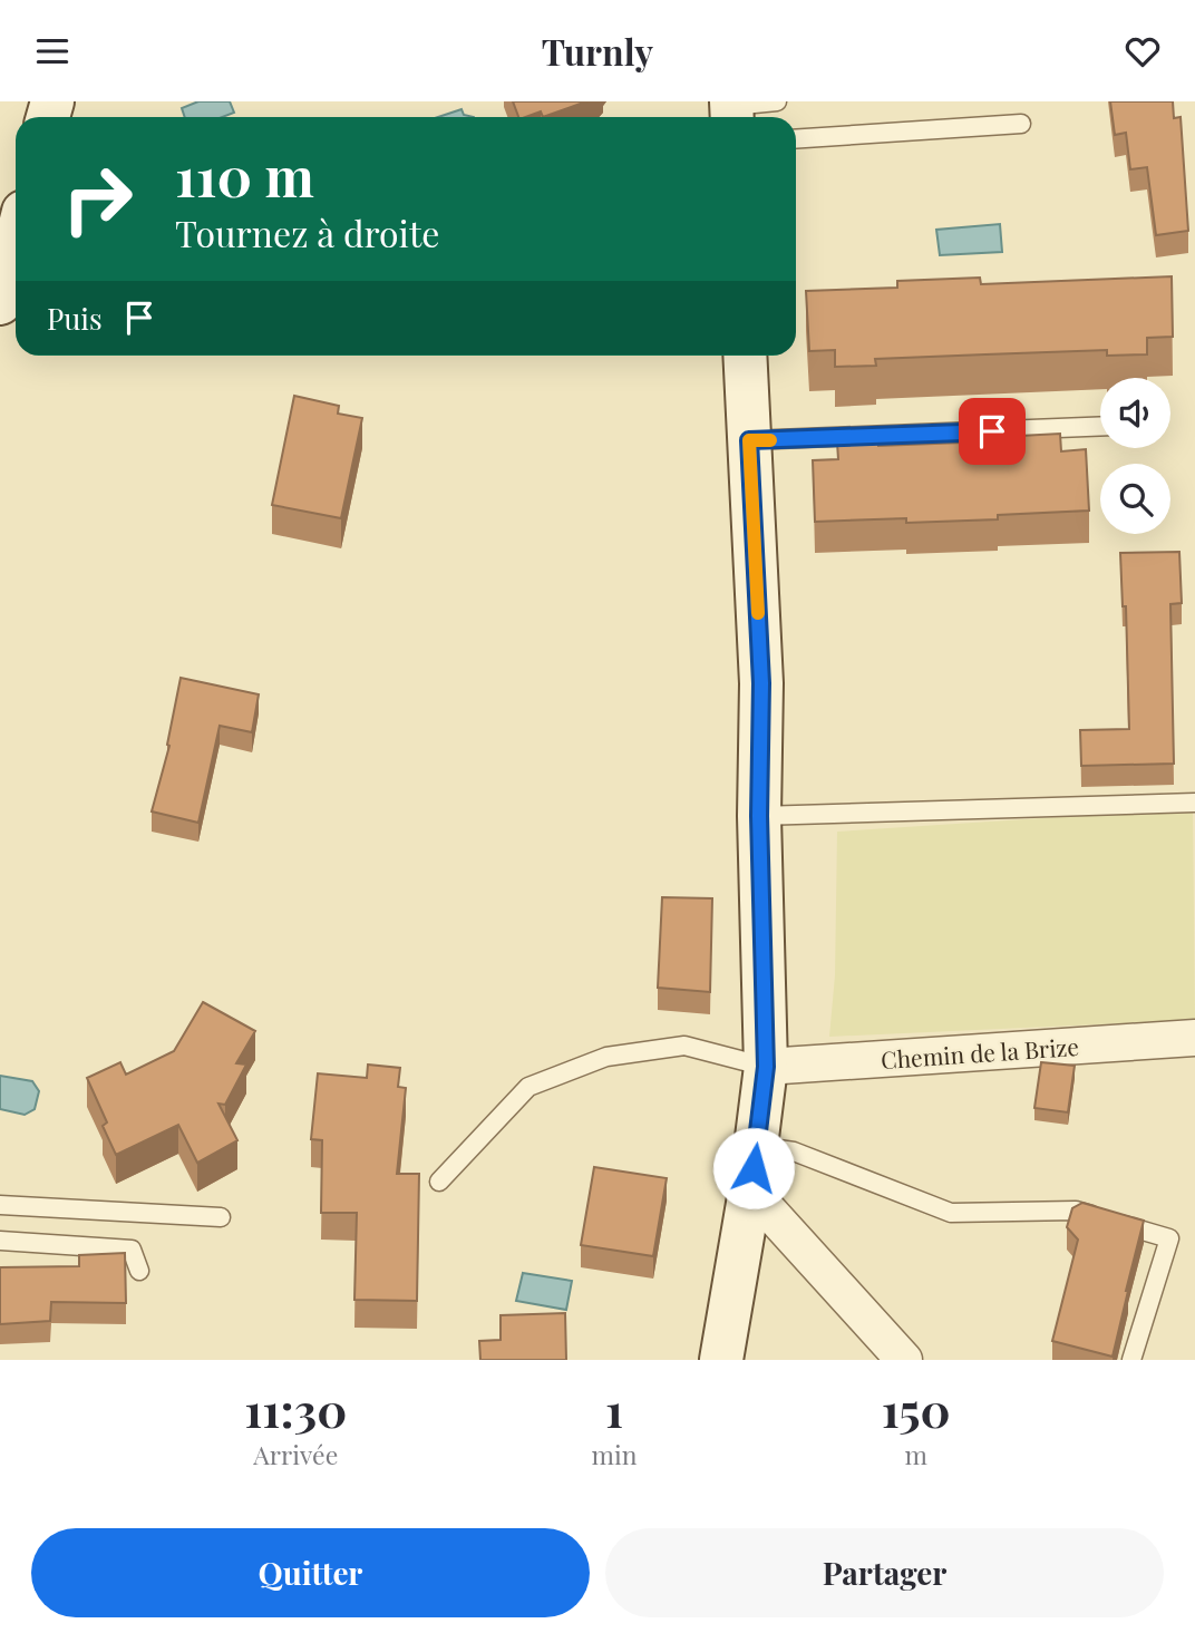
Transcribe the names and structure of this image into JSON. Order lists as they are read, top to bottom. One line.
{"streets":{"street":["Chemin de la Brize"]},"page":{"header":"Turnly","turn":["110 m","Tournez à droite"],"then":"Puis","eta":["11:30","Arrivée","1","min","150","m"],"buttons":["Quitter","Partager"]}}
